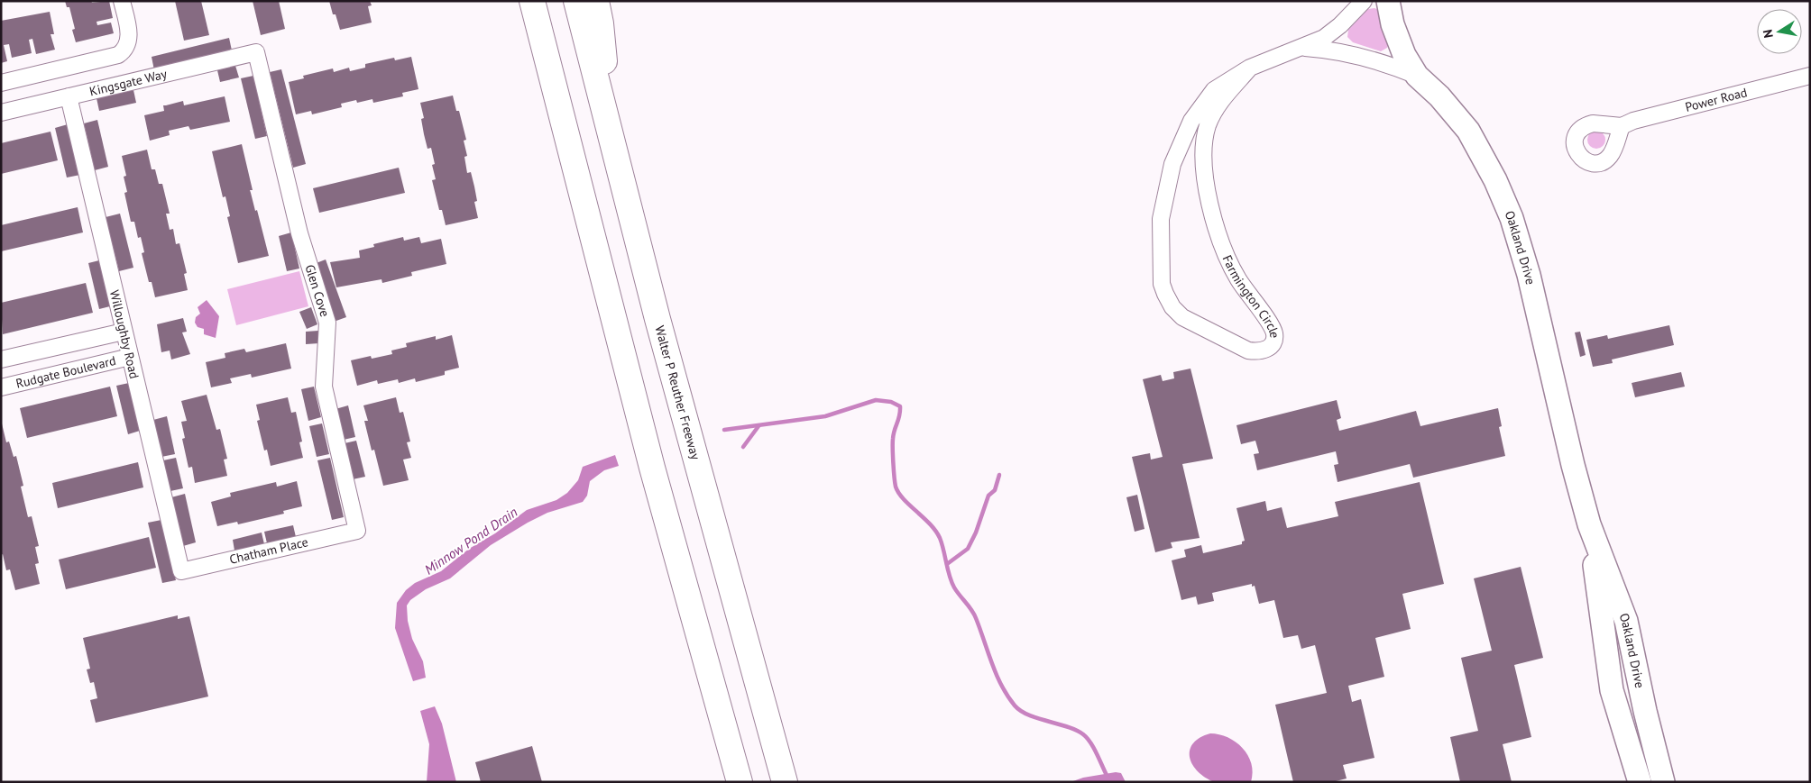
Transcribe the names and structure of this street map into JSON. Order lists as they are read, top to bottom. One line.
{"streets":{"highway":["Walter P Reuther Freeway"],"street":["Kingsgate Way","Power Road","Oakland Drive","Glen Cove","Farmington Circle","Willoughby Road","Rudgate Boulevard","Chatham Place"]},"crossings":[["Kingsgate Way","Glen Cove"],["Kingsgate Way","Willoughby Road"],["Oakland Drive","Farmington Circle"],["Glen Cove","Chatham Place"],["Willoughby Road","Rudgate Boulevard"],["Willoughby Road","Chatham Place"]],"water":["Minnow Pond Drain"],"north":"left"}
